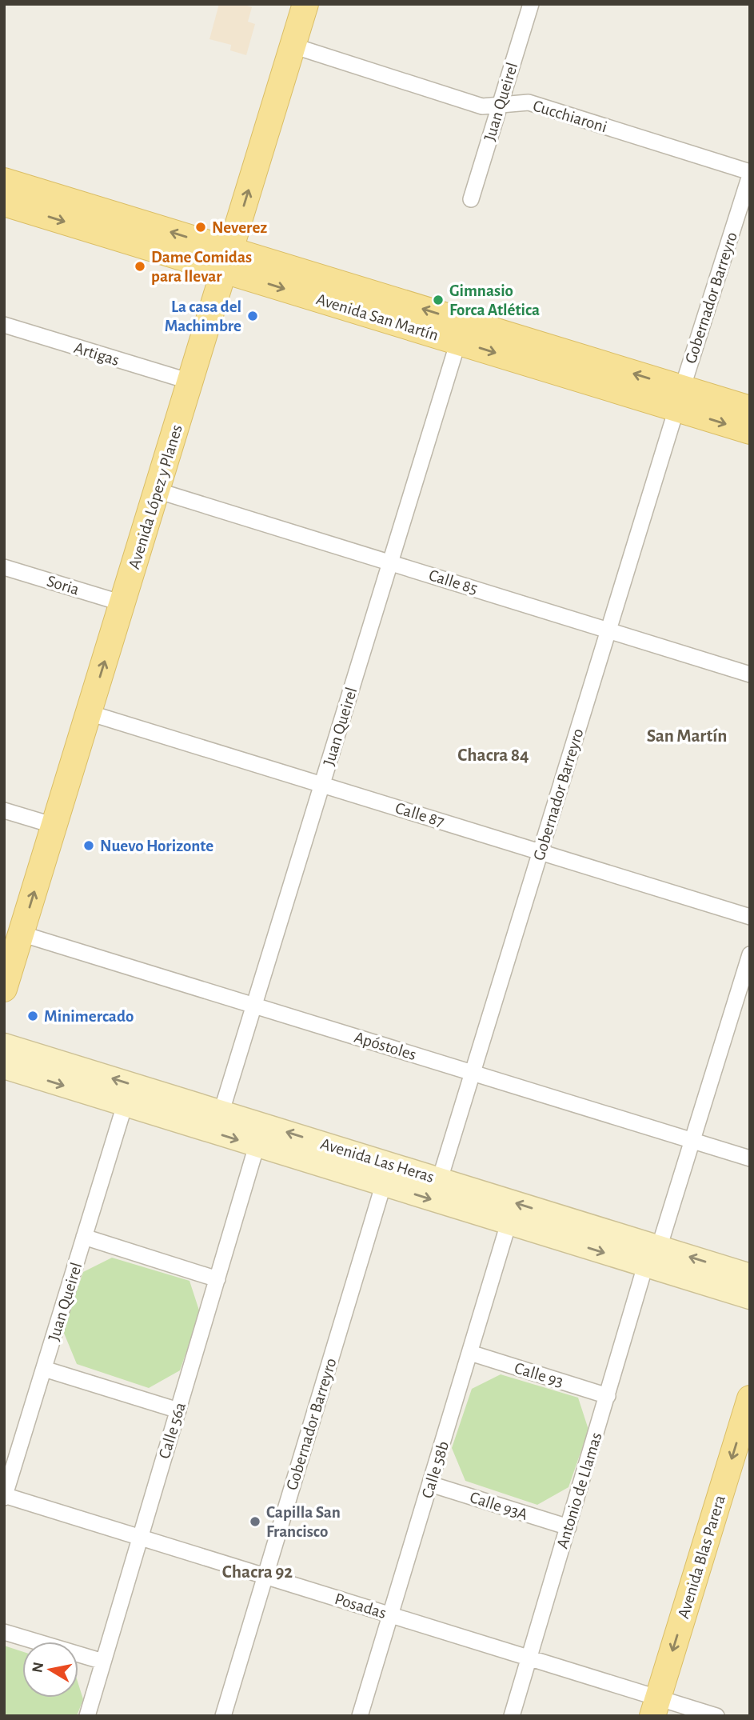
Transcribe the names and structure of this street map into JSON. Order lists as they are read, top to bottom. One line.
{"streets":{"main road":["Avenida San Martín","Avenida López y Planes","Avenida Las Heras","Avenida Blas Parera"],"street":["Juan Queirel","Cucchiaroni","Gobernador Barreyro","Artigas","Calle 85","Soria","Calle 87","Apóstoles","Calle 93","Calle 56a","Calle 58b","Antonio de Llamas","Calle 93A","Posadas"]},"crossings":[["Juan Queirel","Cucchiaroni"],["Juan Queirel","Avenida San Martín"],["Juan Queirel","Calle 85"],["Juan Queirel","Calle 87"],["Juan Queirel","Apóstoles"],["Juan Queirel","Avenida Las Heras"],["Juan Queirel","Posadas"],["Cucchiaroni","Gobernador Barreyro"],["Cucchiaroni","Avenida López y Planes"],["Gobernador Barreyro","Avenida San Martín"],["Gobernador Barreyro","Calle 85"],["Gobernador Barreyro","Calle 87"],["Gobernador Barreyro","Apóstoles"],["Gobernador Barreyro","Avenida Las Heras"],["Gobernador Barreyro","Posadas"],["Avenida San Martín","Avenida López y Planes"],["Artigas","Avenida López y Planes"],["Avenida López y Planes","Calle 85"],["Avenida López y Planes","Soria"],["Avenida López y Planes","Calle 87"],["Avenida López y Planes","Apóstoles"],["Apóstoles","Antonio de Llamas"],["Avenida Las Heras","Calle 56a"],["Avenida Las Heras","Calle 58b"],["Avenida Las Heras","Antonio de Llamas"],["Calle 93","Calle 58b"],["Calle 93","Antonio de Llamas"],["Calle 56a","Posadas"],["Calle 58b","Calle 93A"],["Calle 58b","Posadas"],["Antonio de Llamas","Calle 93A"],["Antonio de Llamas","Posadas"],["Avenida Blas Parera","Posadas"]],"one_way":["Avenida López y Planes","Avenida Blas Parera"],"districts":["San Martín","Chacra 84","Chacra 92"],"places":["Neverez","Dame Comidas para llevar","Gimnasio Forca Atlética","La casa del Machimbre","Nuevo Horizonte","Minimercado","Capilla San Francisco"],"north":"left"}
